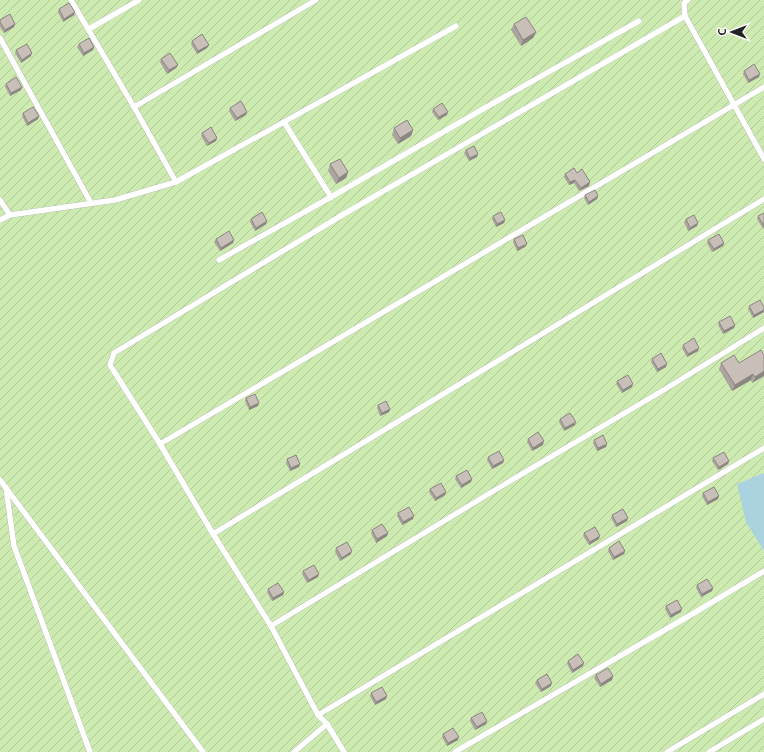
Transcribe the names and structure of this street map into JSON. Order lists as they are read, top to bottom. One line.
{"north":"left"}
